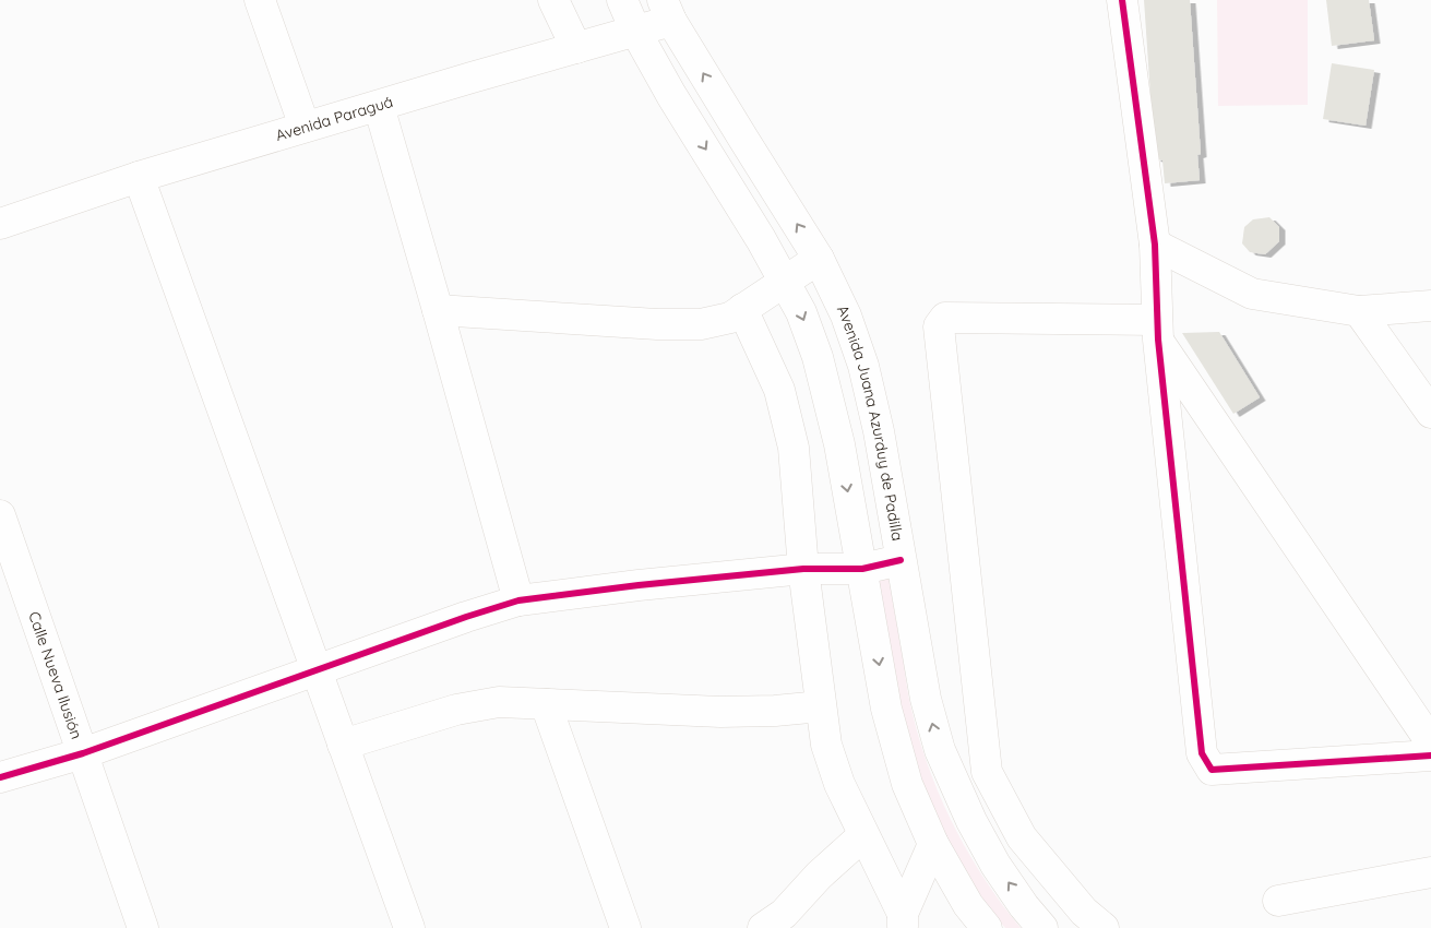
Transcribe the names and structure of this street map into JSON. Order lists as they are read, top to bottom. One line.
{"streets":{"main road":["Avenida Paraguá","Avenida Juana Azurduy de Padilla","Calle Nueva Ilusión"]},"crossings":[["Avenida Paraguá","Avenida Juana Azurduy de Padilla"]]}
